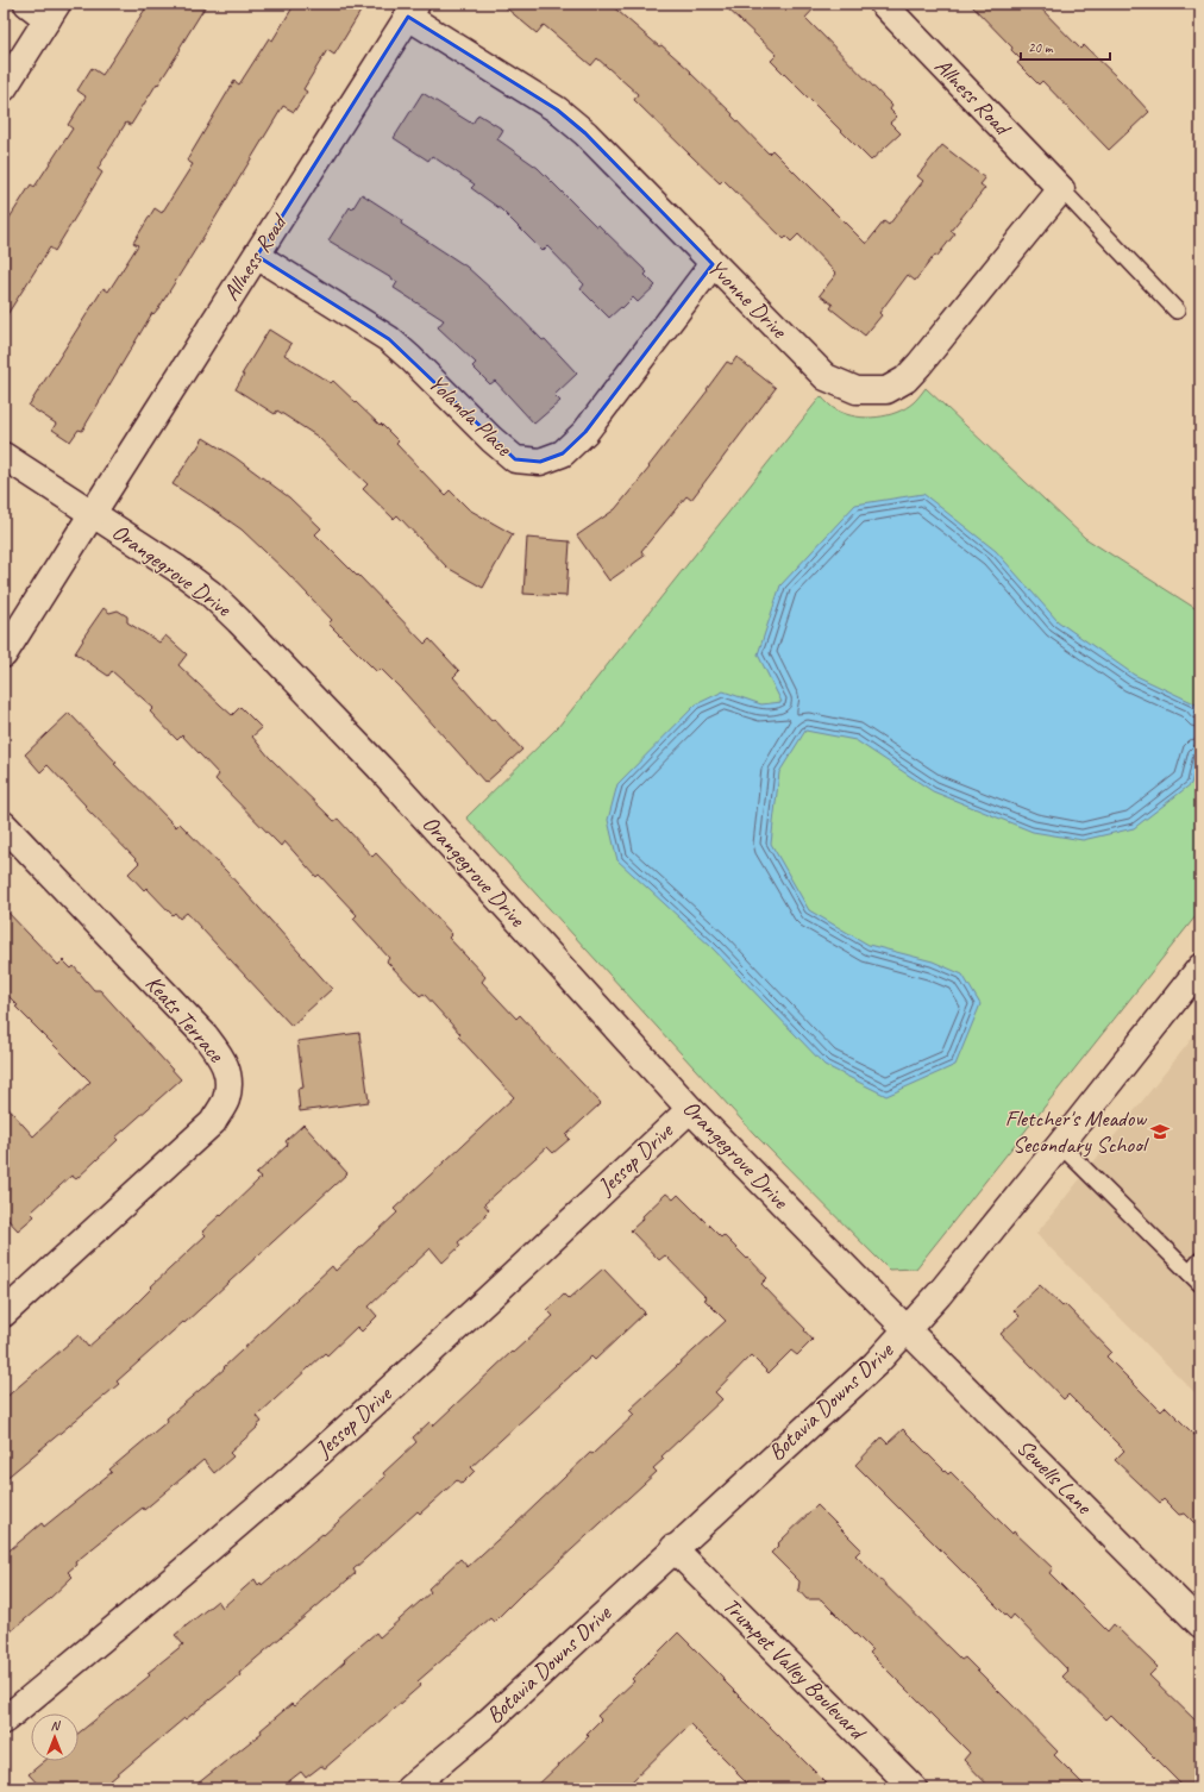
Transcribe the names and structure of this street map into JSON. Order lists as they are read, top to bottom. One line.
{"streets":{"street":["Allness Road","Yvonne Drive","Yolanda Place","Orangegrove Drive","Keats Terrace","Jessop Drive","Botavia Downs Drive","Sewells Lane","Trumpet Valley Boulevard"]},"crossings":[["Allness Road","Yvonne Drive"],["Allness Road","Yolanda Place"],["Allness Road","Orangegrove Drive"],["Yvonne Drive","Yolanda Place"],["Orangegrove Drive","Jessop Drive"],["Orangegrove Drive","Botavia Downs Drive"],["Orangegrove Drive","Sewells Lane"],["Botavia Downs Drive","Sewells Lane"],["Botavia Downs Drive","Trumpet Valley Boulevard"]],"places":{"school or university":["Fletcher's Meadow Secondary School"]},"scale_bar":"20 m","north":"top"}
